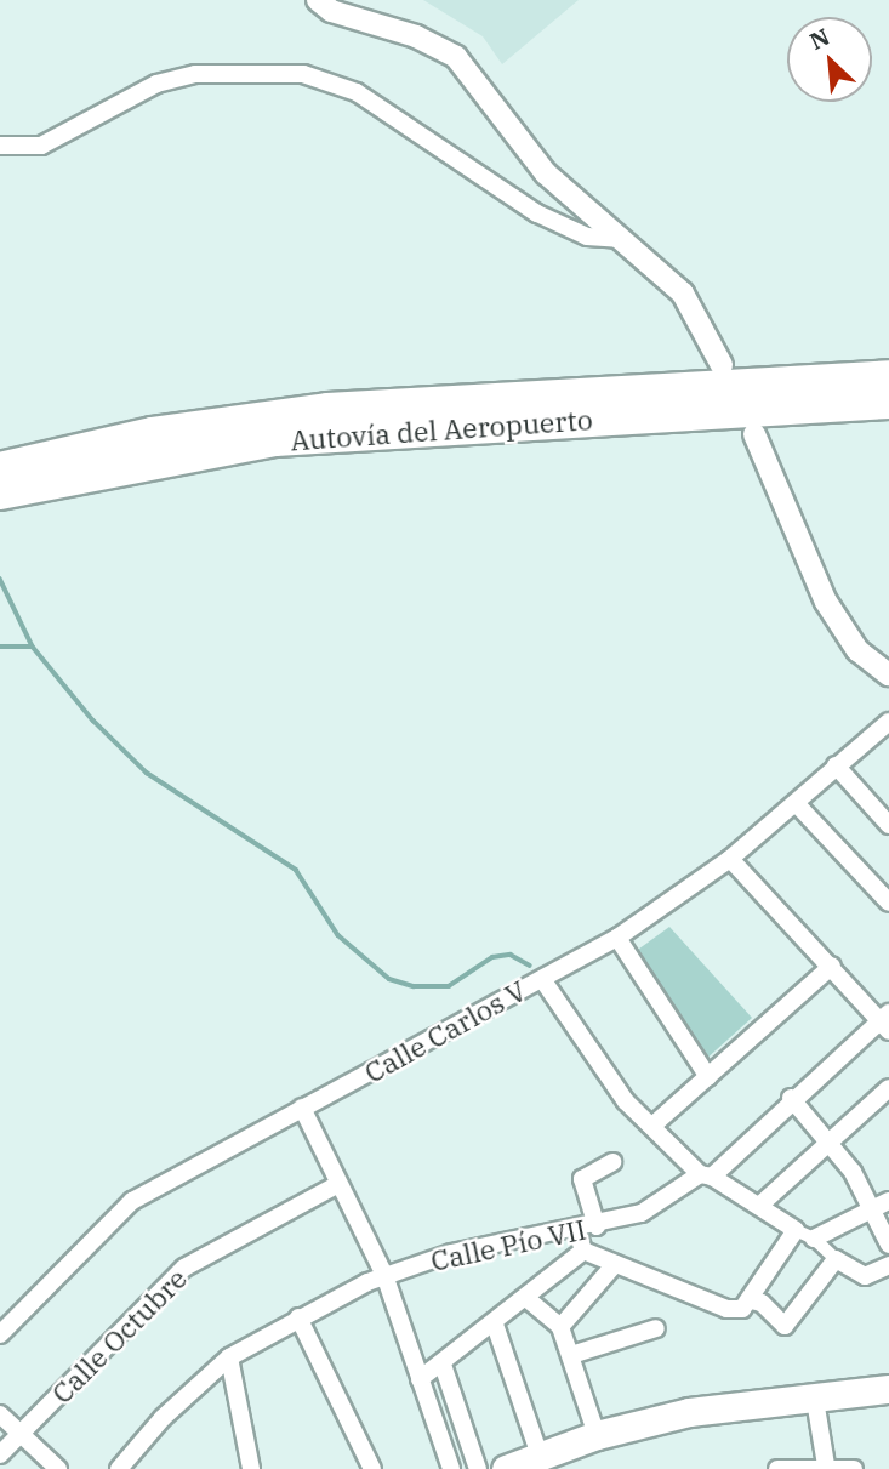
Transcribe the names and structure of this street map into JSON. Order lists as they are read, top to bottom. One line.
{"streets":{"highway":["Autovía del Aeropuerto"],"street":["Calle Carlos V","Calle Pío VII","Calle Octubre"]},"north":"top left"}
